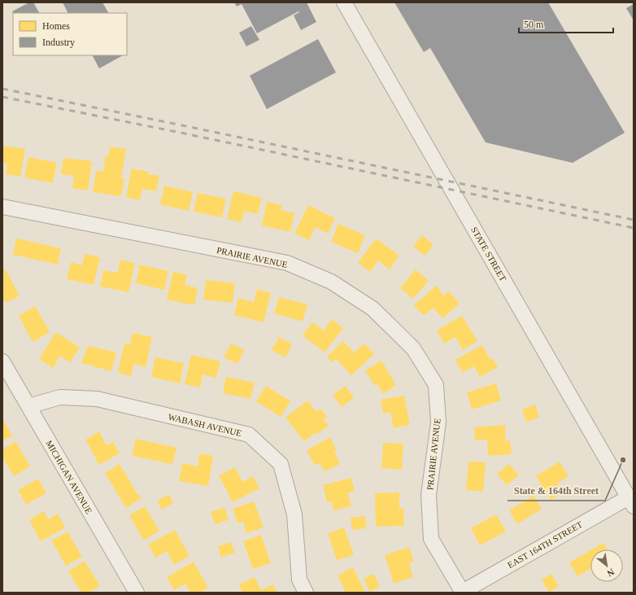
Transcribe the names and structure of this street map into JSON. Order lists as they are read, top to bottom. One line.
{"streets":{"street":["STATE STREET","PRAIRIE AVENUE","WABASH AVENUE","MICHIGAN AVENUE","EAST 164TH STREET"]},"crossings":[["STATE STREET","EAST 164TH STREET"],["PRAIRIE AVENUE","EAST 164TH STREET"],["WABASH AVENUE","MICHIGAN AVENUE"]],"places":["State & 164th Street"],"legend":["Homes","Industry"],"scale_bar":"50 m","north":"bottom right"}
